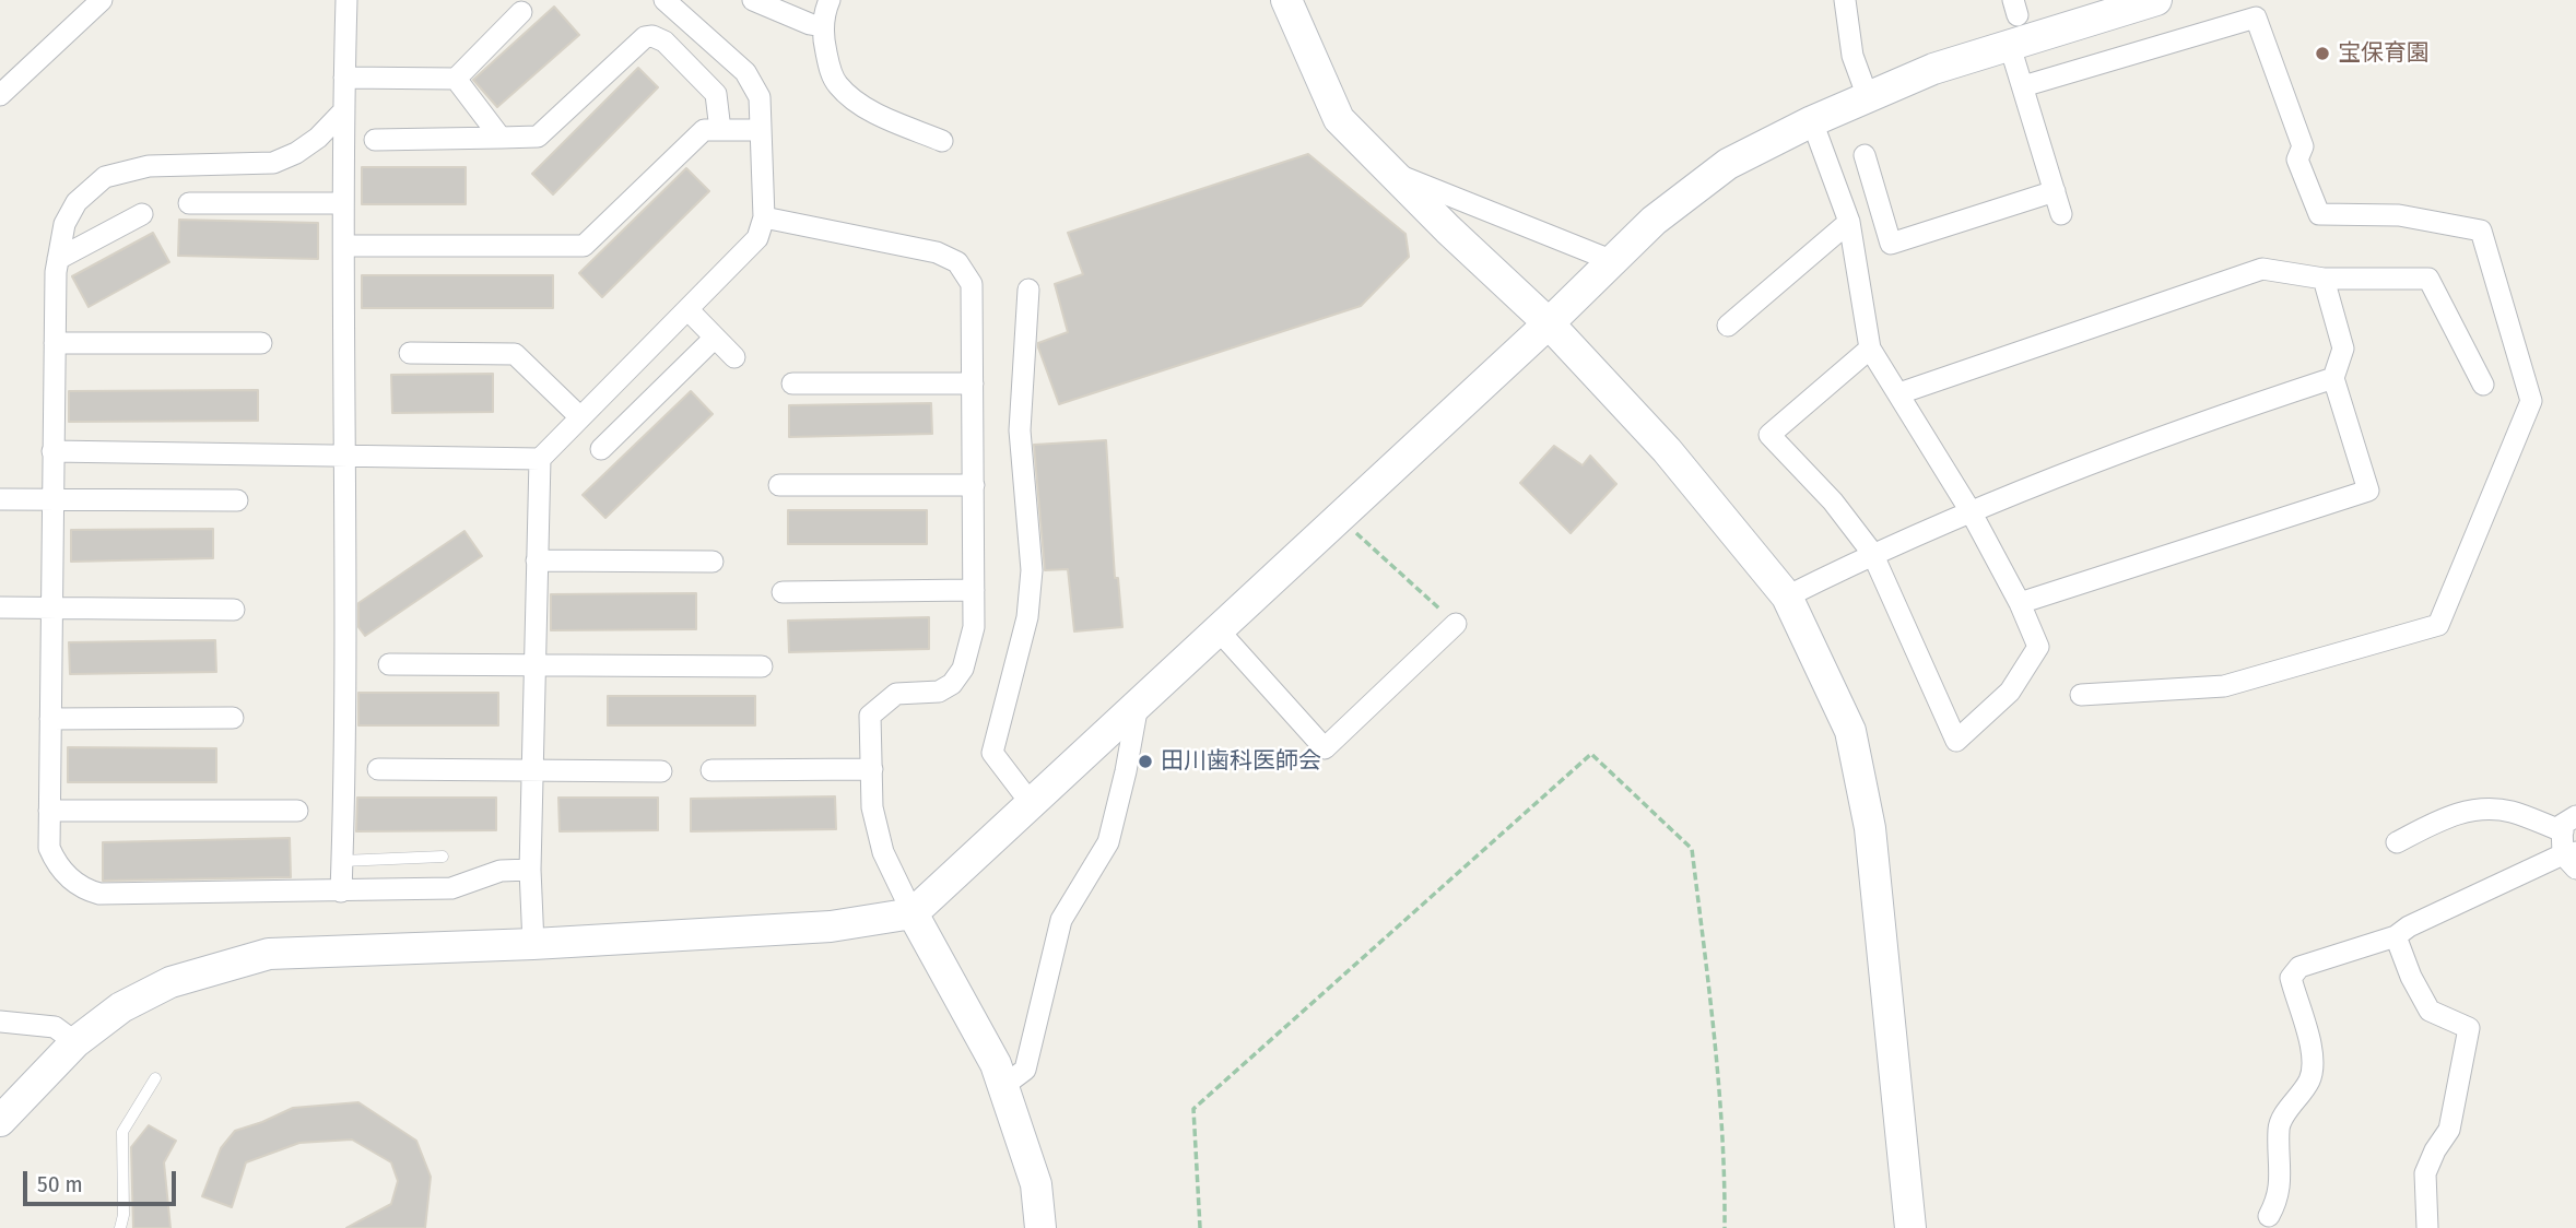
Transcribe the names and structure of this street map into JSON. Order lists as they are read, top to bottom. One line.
{"places":["宝保育園","田川歯科医師会"],"scale_bar":"50 m"}
